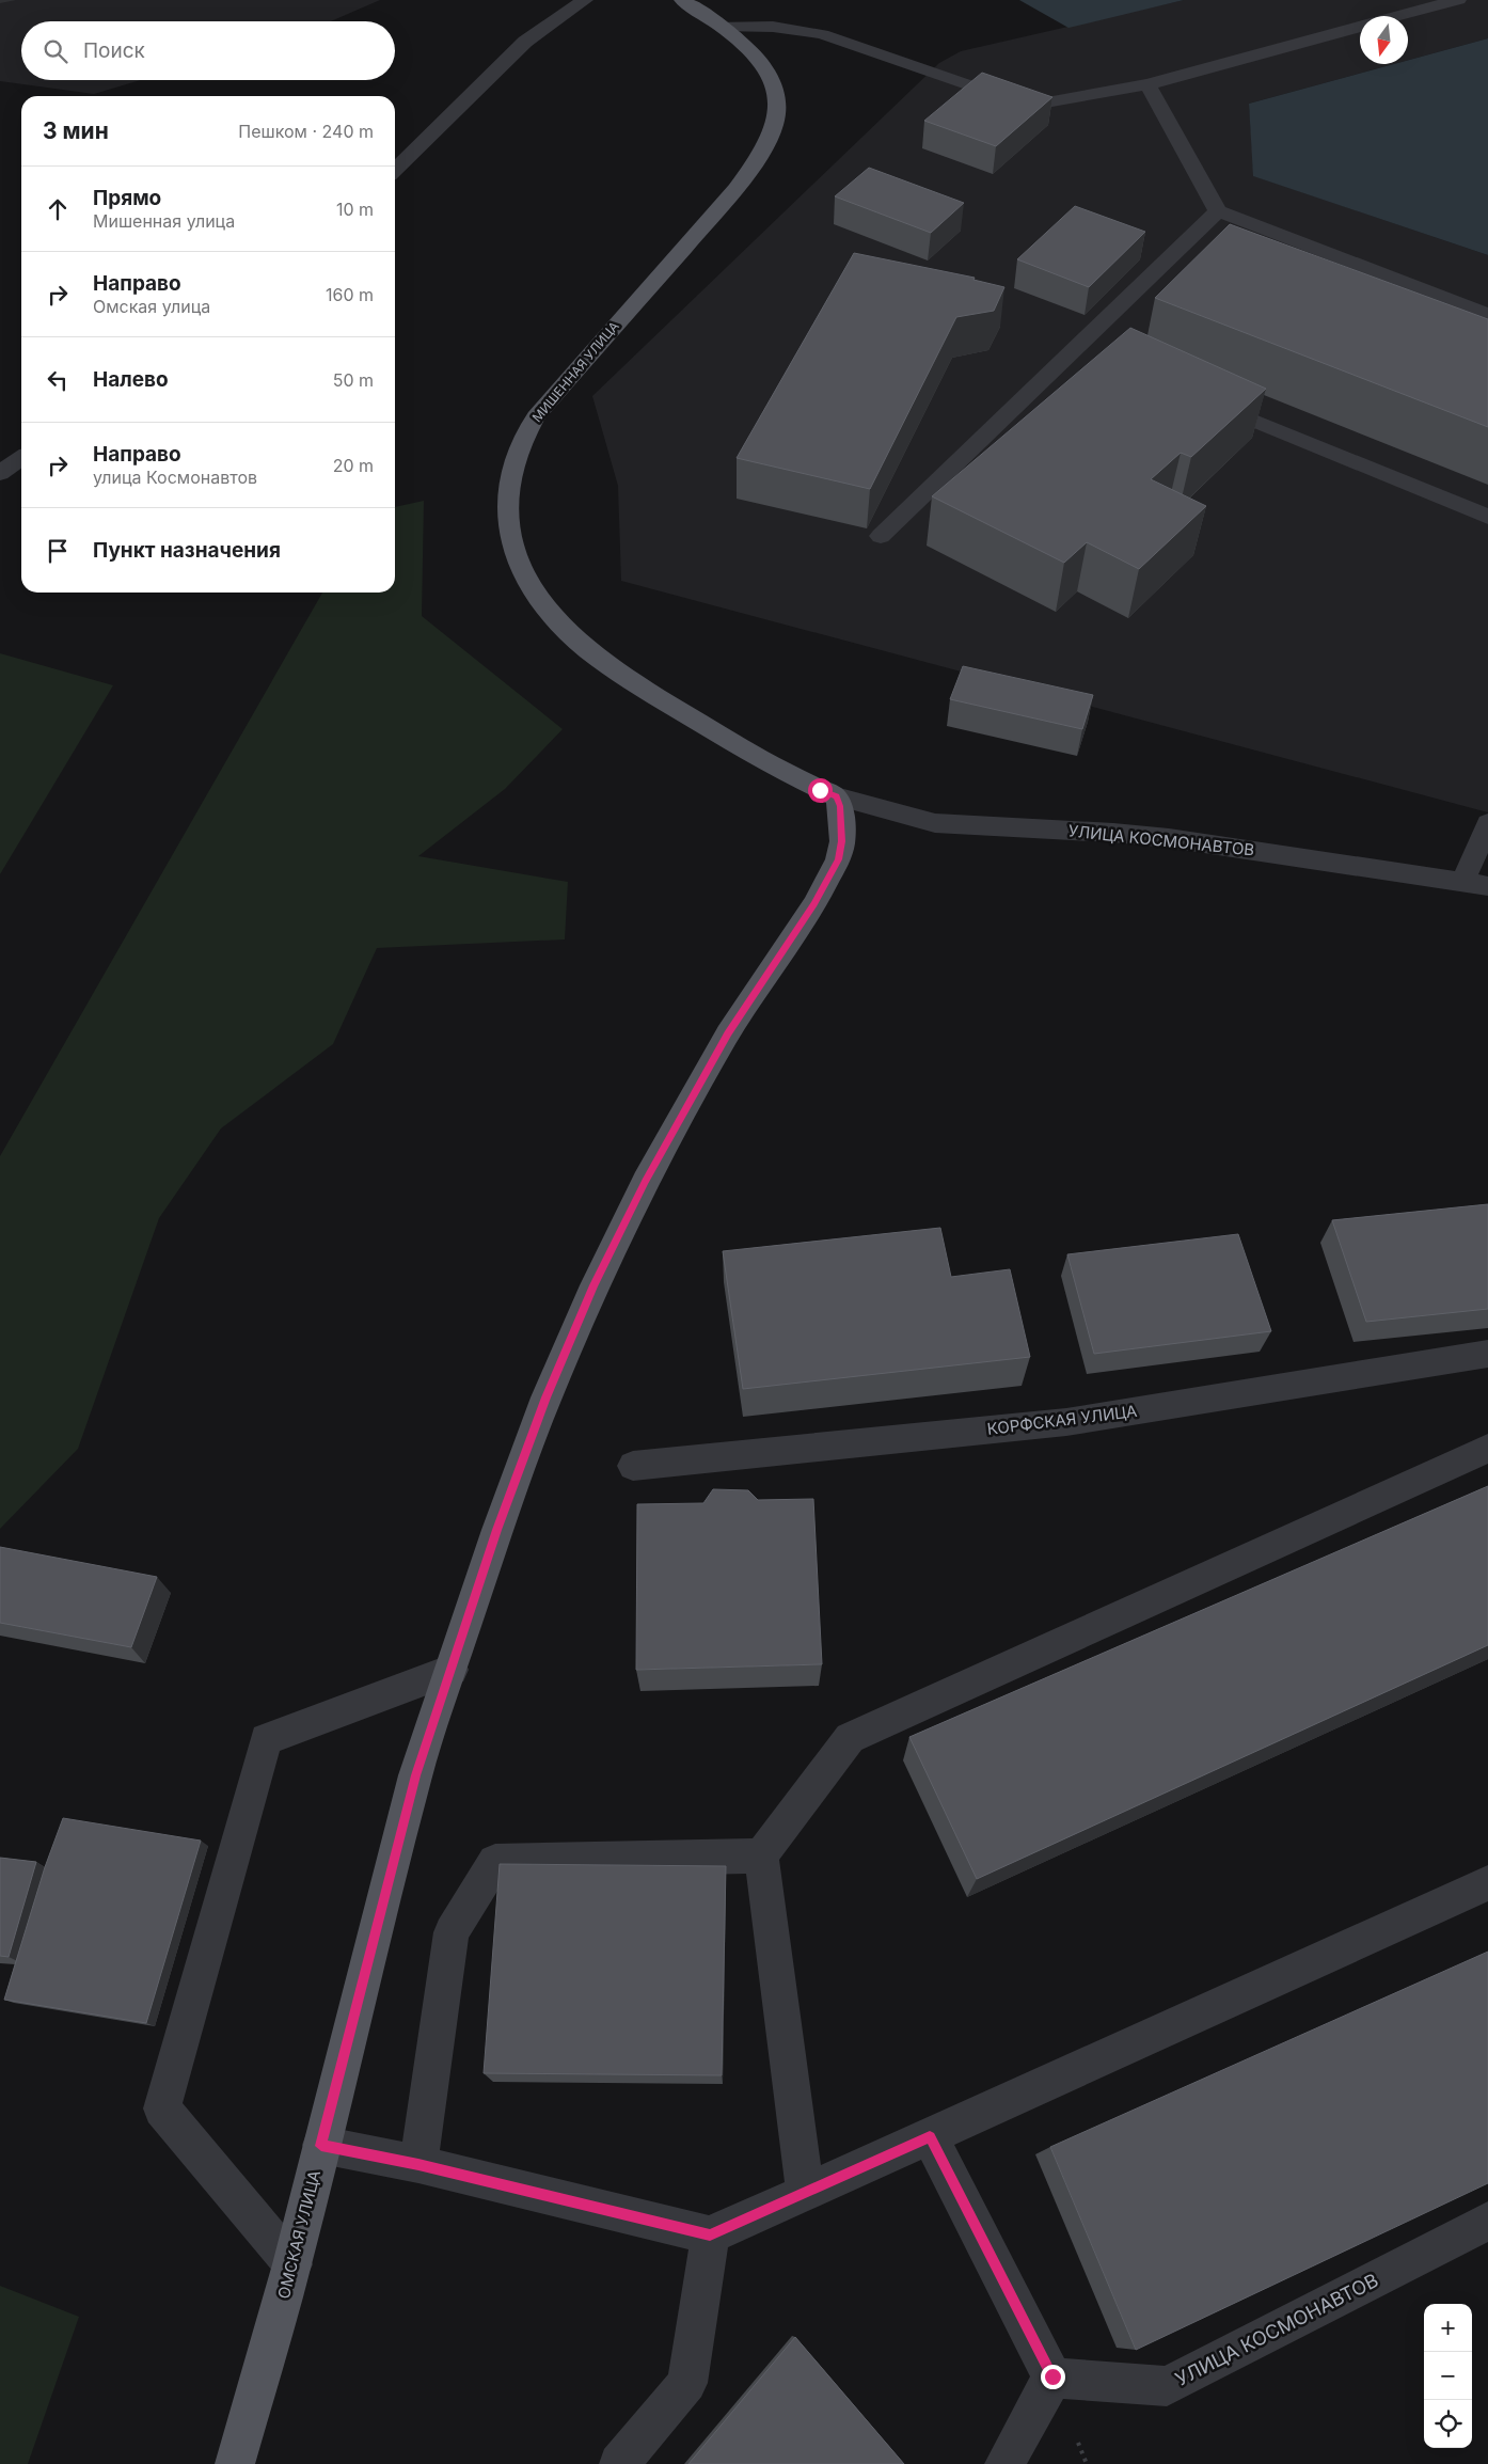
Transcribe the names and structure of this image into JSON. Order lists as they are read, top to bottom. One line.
{"streets":{"main road":["МИШЕННАЯ УЛИЦА","ОМСКАЯ УЛИЦА"],"street":["УЛИЦА КОСМОНАВТОВ","КОРФСКАЯ УЛИЦА"]},"crossings":[["МИШЕННАЯ УЛИЦА","УЛИЦА КОСМОНАВТОВ"],["МИШЕННАЯ УЛИЦА","ОМСКАЯ УЛИЦА"],["УЛИЦА КОСМОНАВТОВ","ОМСКАЯ УЛИЦА"]],"north":"bottom","page":{"search":"Поиск","heading":["3 мин","Пешком · 240 m"],"list":[["Прямо","Мишенная улица","10 m"],["Направо","Омская улица","160 m"],["Налево","50 m"],["Направо","улица Космонавтов","20 m"],"Пункт назначения"],"map_buttons":["+","−"]}}
